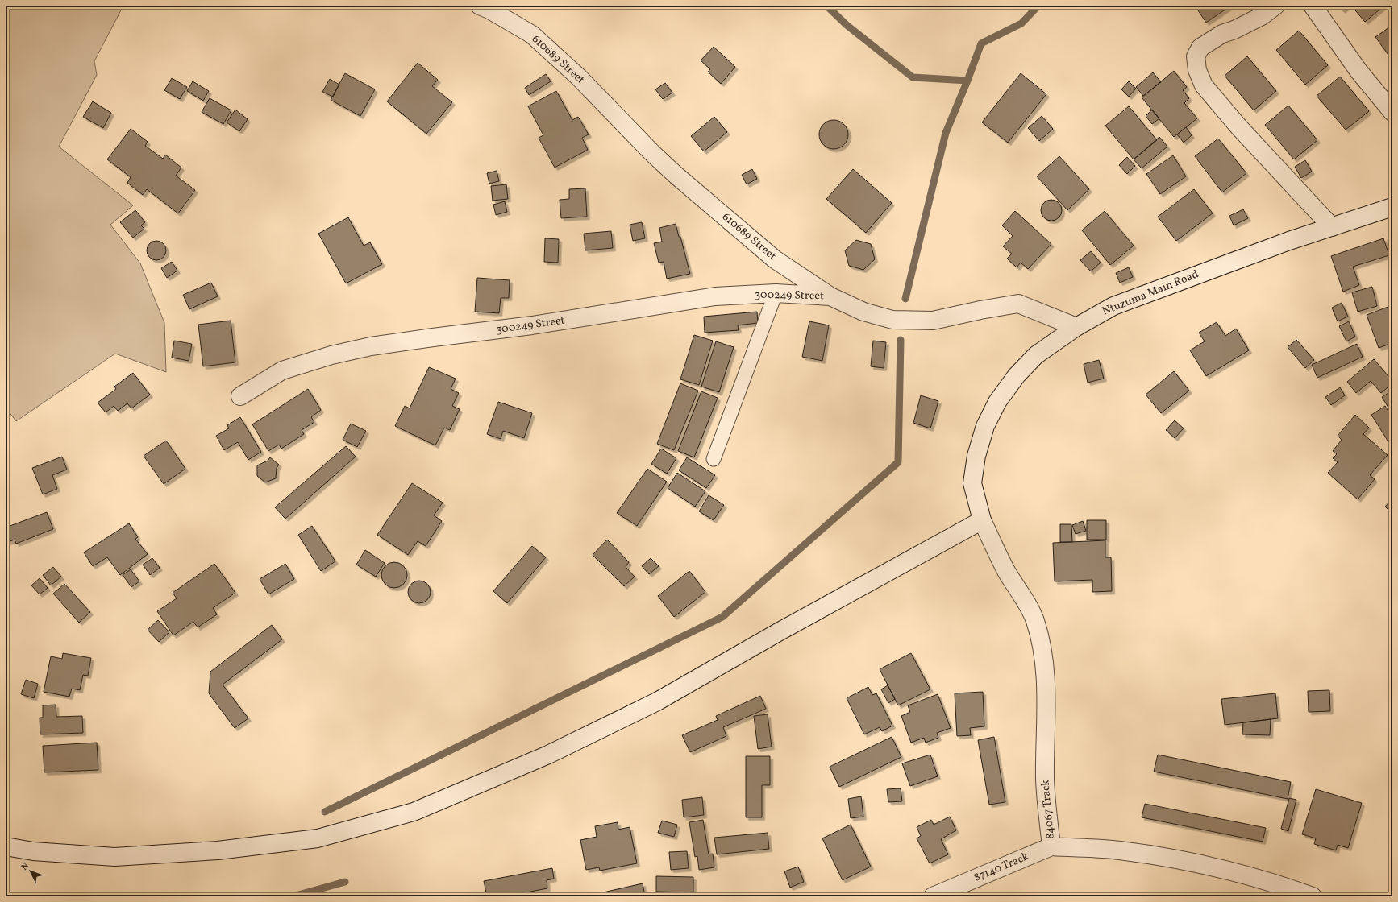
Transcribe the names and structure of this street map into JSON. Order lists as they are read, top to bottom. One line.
{"streets":{"street":["610689 Street","Ntuzuma Main Road","300249 Street","84067 Track","87140 Track"]},"crossings":[["610689 Street","Ntuzuma Main Road"],["610689 Street","300249 Street"],["Ntuzuma Main Road","84067 Track"],["84067 Track","87140 Track"]],"north":"top left"}
